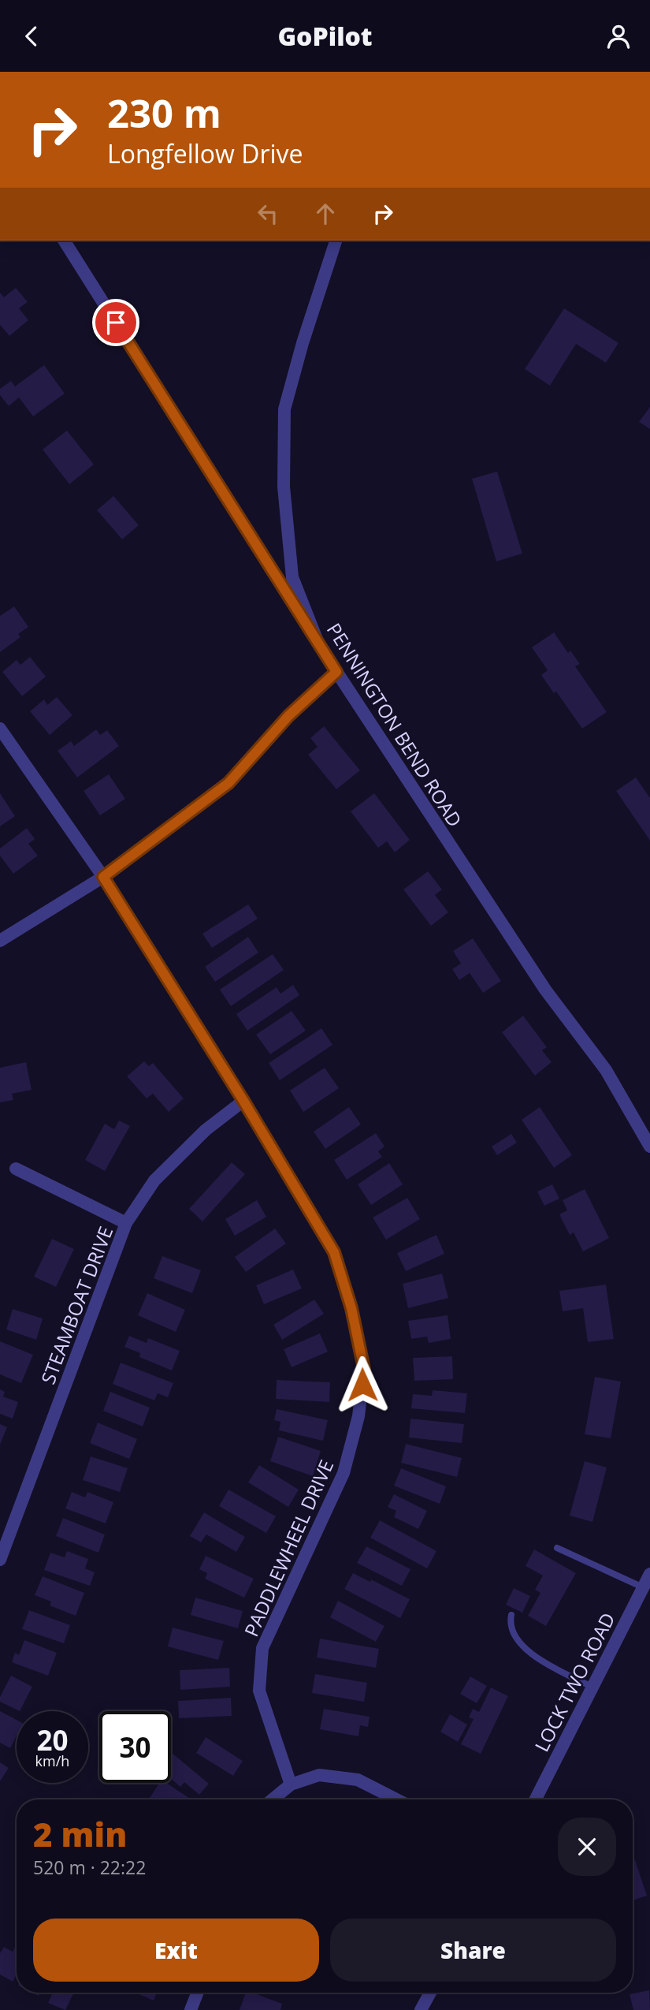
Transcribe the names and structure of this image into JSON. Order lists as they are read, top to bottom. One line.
{"streets":{"street":["PENNINGTON BEND ROAD","STEAMBOAT DRIVE","PADDLEWHEEL DRIVE","LOCK TWO ROAD"]},"crossings":[["STEAMBOAT DRIVE","PADDLEWHEEL DRIVE"]],"page":{"header":"GoPilot","turn":["230 m","Longfellow Drive"],"speed":"20 km/h","limit":"30","heading":["2 min","520 m · 22:22"],"buttons":["Exit","Share"]}}
